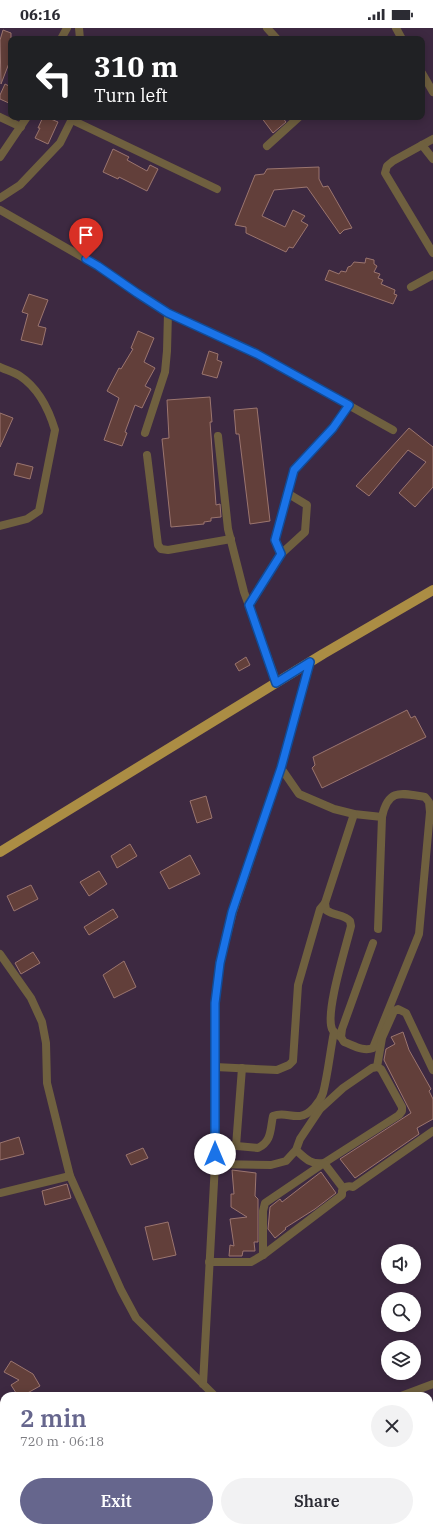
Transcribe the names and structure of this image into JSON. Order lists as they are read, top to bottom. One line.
{"page":{"status":"06:16","turn":["310 m","Turn left"],"heading":["2 min","720 m · 06:18"],"buttons":["Exit","Share"]}}
